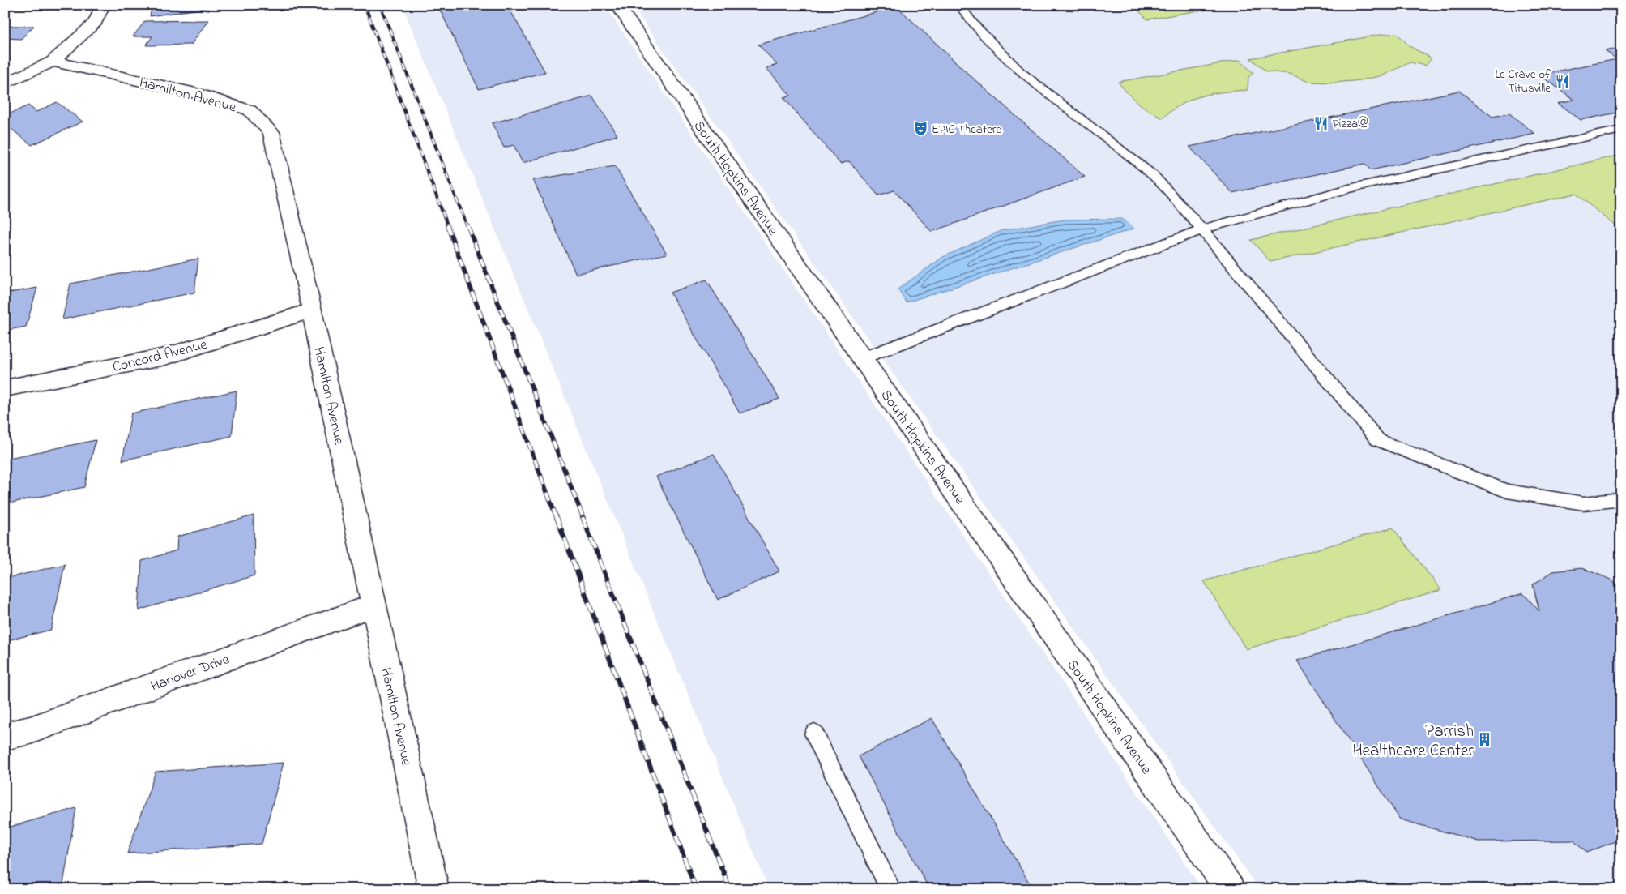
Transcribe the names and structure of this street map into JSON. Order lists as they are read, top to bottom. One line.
{"streets":{"street":["Hamilton Avenue","South Hopkins Avenue","Concord Avenue","Hanover Drive"]},"crossings":[["Hamilton Avenue","Concord Avenue"],["Hamilton Avenue","Hanover Drive"]],"places":{"restaurant":["Le Crave of Titusville","Pizza@"],"theatre":["EPIC Theaters"],"building":["Parrish Healthcare Center"]}}
